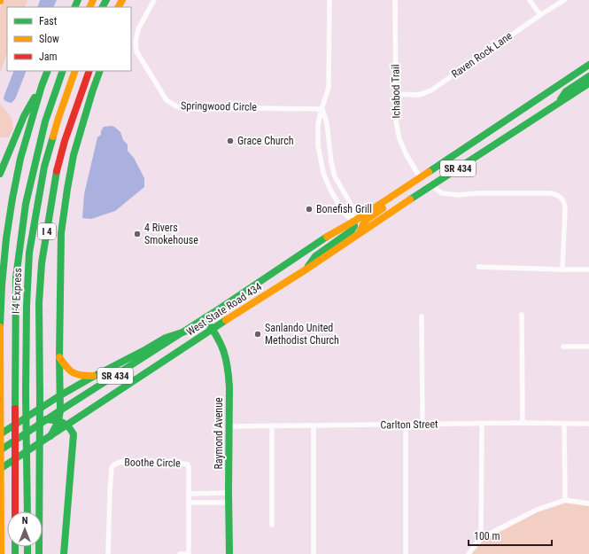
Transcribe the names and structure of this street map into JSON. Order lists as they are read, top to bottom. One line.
{"streets":{"main road":["SR 434","I 4","I-4 Express","West State Road 434","Raymond Avenue"],"street":["Raven Rock Lane","Ichabod Trail","Springwood Circle","Carlton Street","Boothe Circle"]},"crossings":[["Raven Rock Lane","Ichabod Trail"],["Ichabod Trail","SR 434"],["SR 434","West State Road 434"],["SR 434","Raymond Avenue"],["West State Road 434","Raymond Avenue"],["Carlton Street","Raymond Avenue"]],"places":["Grace Church","Bonefish Grill","4 Rivers Smokehouse","Sanlando United Methodist Church"],"legend":["Fast","Slow","Jam"],"scale_bar":"100 m","north":"top"}
